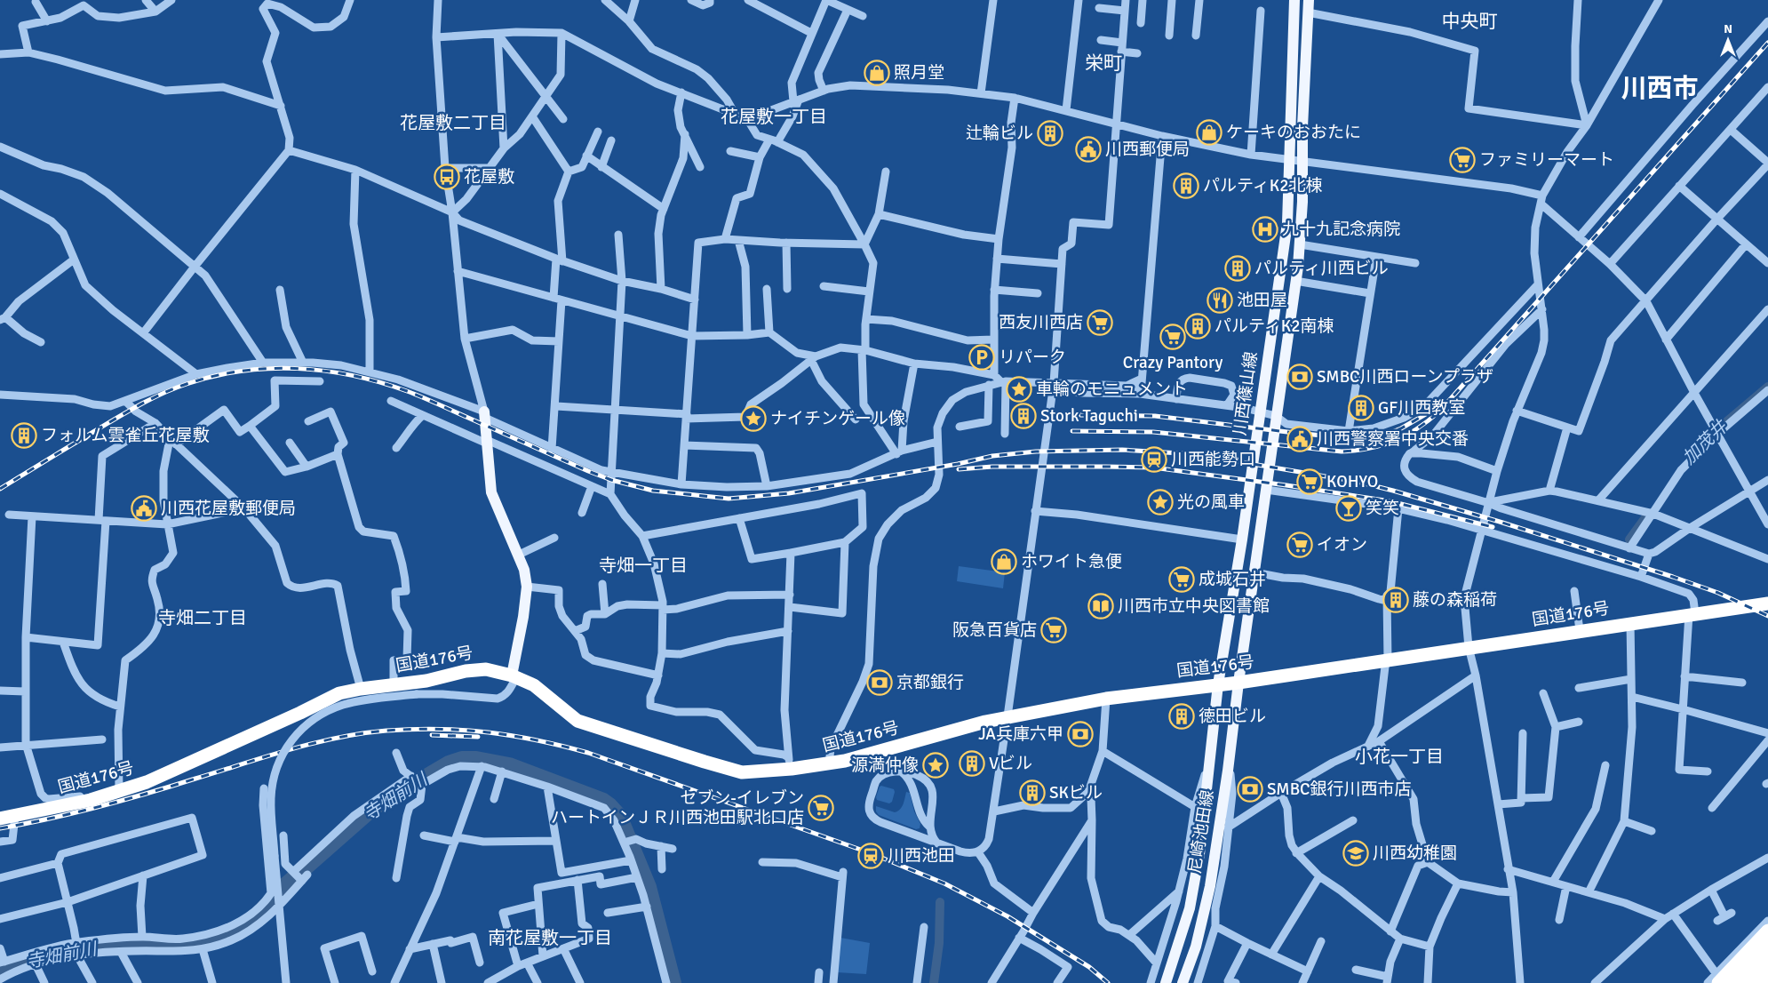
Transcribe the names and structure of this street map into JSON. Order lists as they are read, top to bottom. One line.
{"streets":{"highway":["国道176号"],"main road":["川西篠山線","尼崎池田線"]},"crossings":[["川西篠山線","国道176号"],["川西篠山線","尼崎池田線"],["国道176号","尼崎池田線"]],"districts":["中央町","栄町","川西市","花屋敷一丁目","花屋敷二丁目","寺畑一丁目","寺畑二丁目","小花一丁目","南花屋敷一丁目"],"water":["加茂井","寺畑前川"],"places":{"shop":["照月堂","ケーキのおおたに","ホワイト急便"],"building":["辻輪ビル","パルティK2北棟","パルティ川西ビル","パルティK2南棟","GF川西教室","Stork Taguchi","フォルム雲雀丘花屋敷","藤の森稲荷","徳田ビル","Vビル","SKビル"],"public building":["川西郵便局","川西警察署中央交番","川西花屋敷郵便局"],"supermarket":["ファミリーマート","西友川西店","Crazy Pantory","KOHYO","イオン","成城石井","阪急百貨店","セブン-イレブン ハートインＪＲ川西池田駅北口店"],"bus stop":["花屋敷"],"hospital":["九十九記念病院"],"restaurant":["池田屋"],"parking":["リパーク"],"bank":["SMBC川西ローンプラザ","京都銀行","JA兵庫六甲","SMBC銀行川西市店"],"place":["車輪のモニュメント","ナイチンゲール像","光の風車","源満仲像"],"station":["川西能勢口","川西池田"],"bar":["笑笑"],"library":["川西市立中央図書館"],"school or university":["川西幼稚園"]},"north":"top"}
